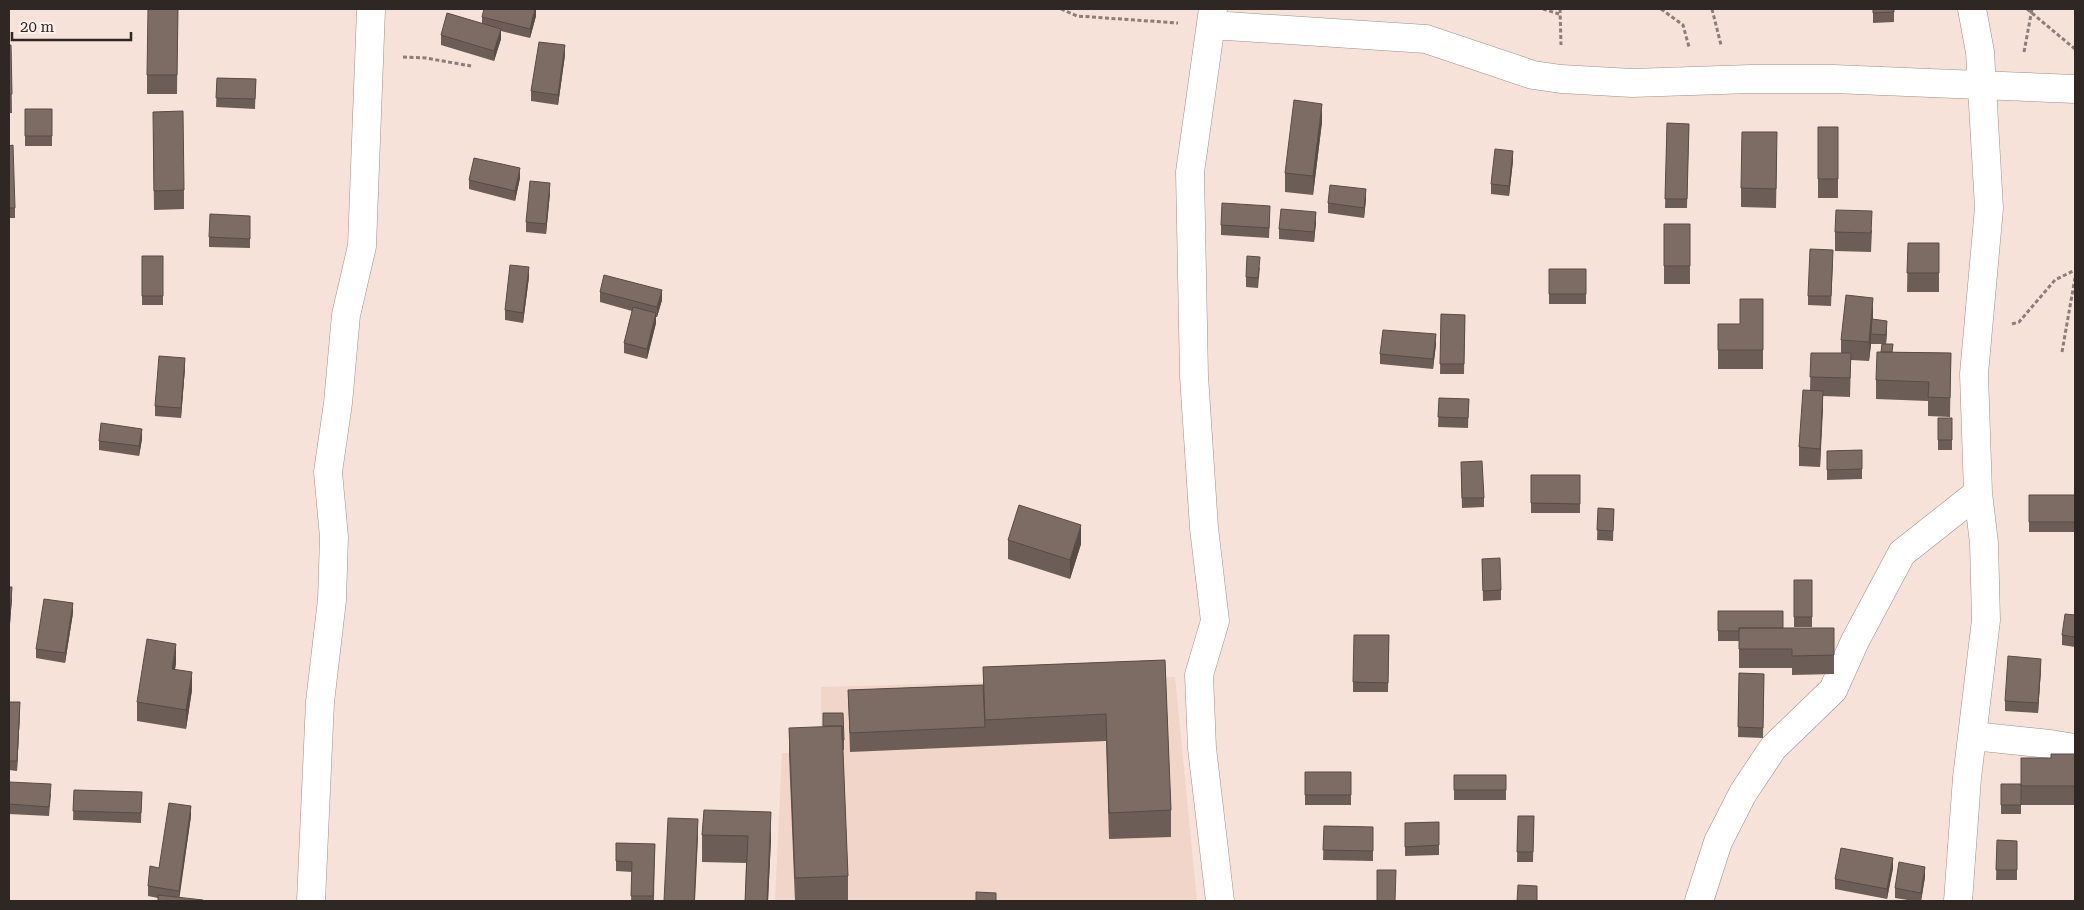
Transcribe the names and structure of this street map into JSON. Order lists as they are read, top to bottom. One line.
{"scale_bar":"20 m"}
